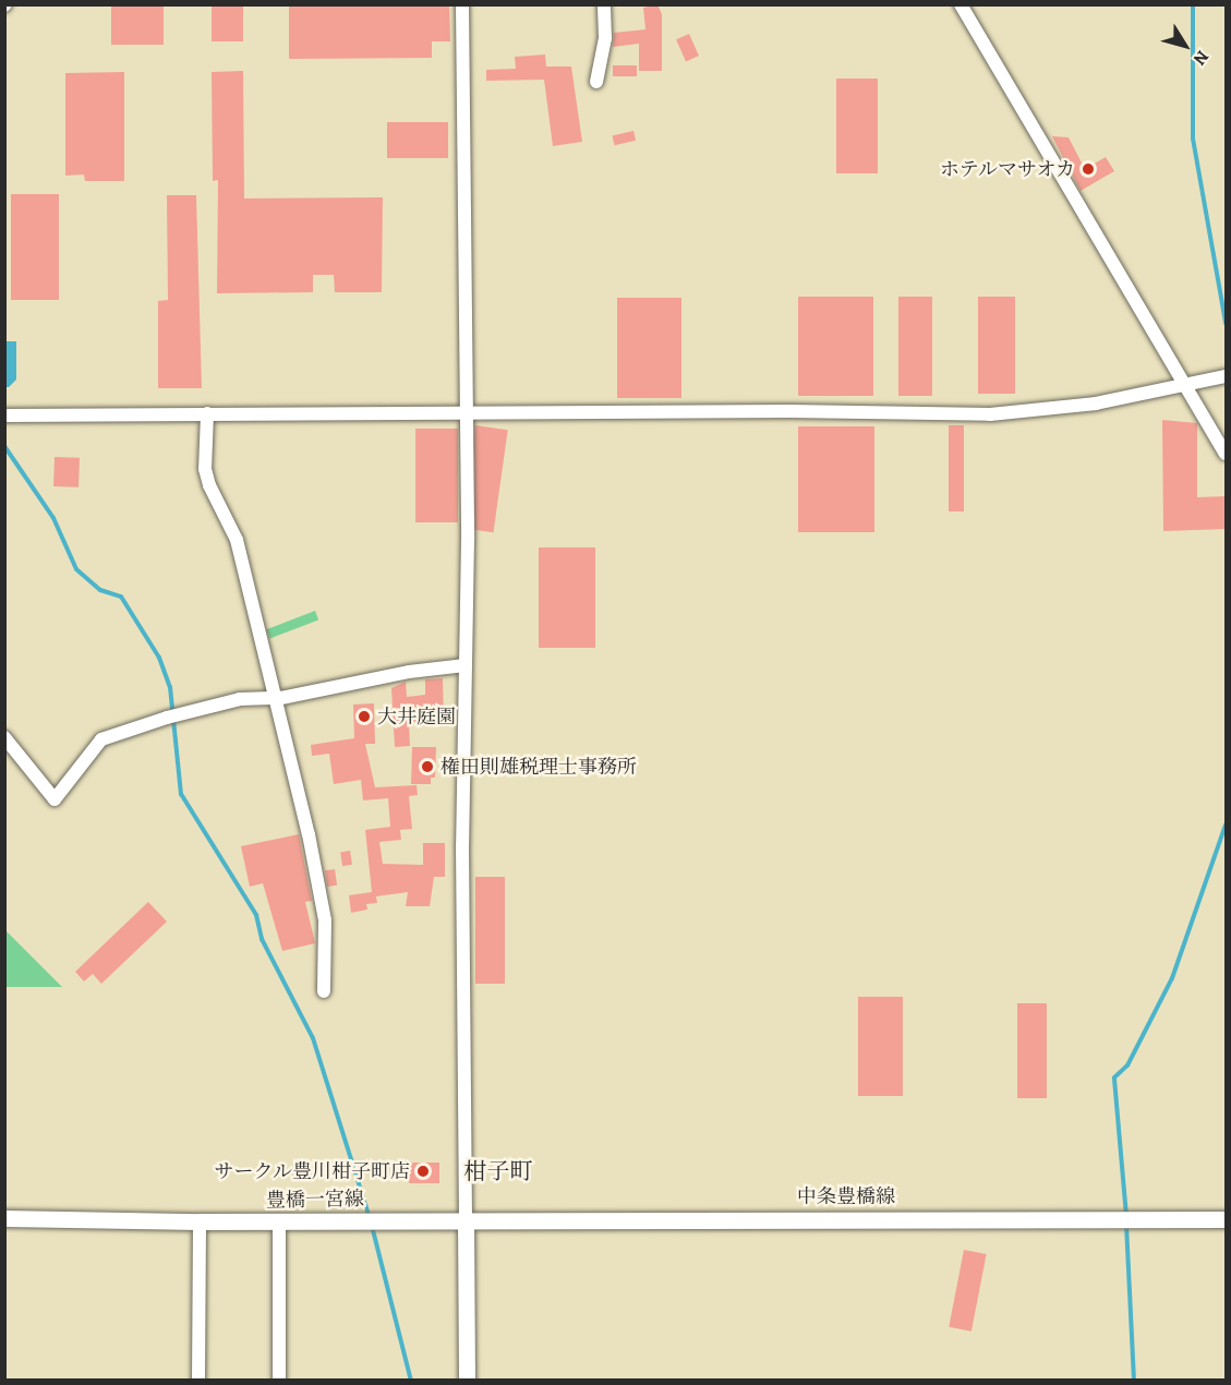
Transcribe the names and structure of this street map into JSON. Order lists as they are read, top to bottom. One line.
{"streets":{"main road":["中条豊橋線","豊橋一宮線"]},"crossings":[["中条豊橋線","豊橋一宮線"]],"districts":["柑子町"],"places":["ホテルマサオカ","大井庭園","権田則雄税理士事務所","サークル豊川柑子町店"],"north":"bottom right"}
